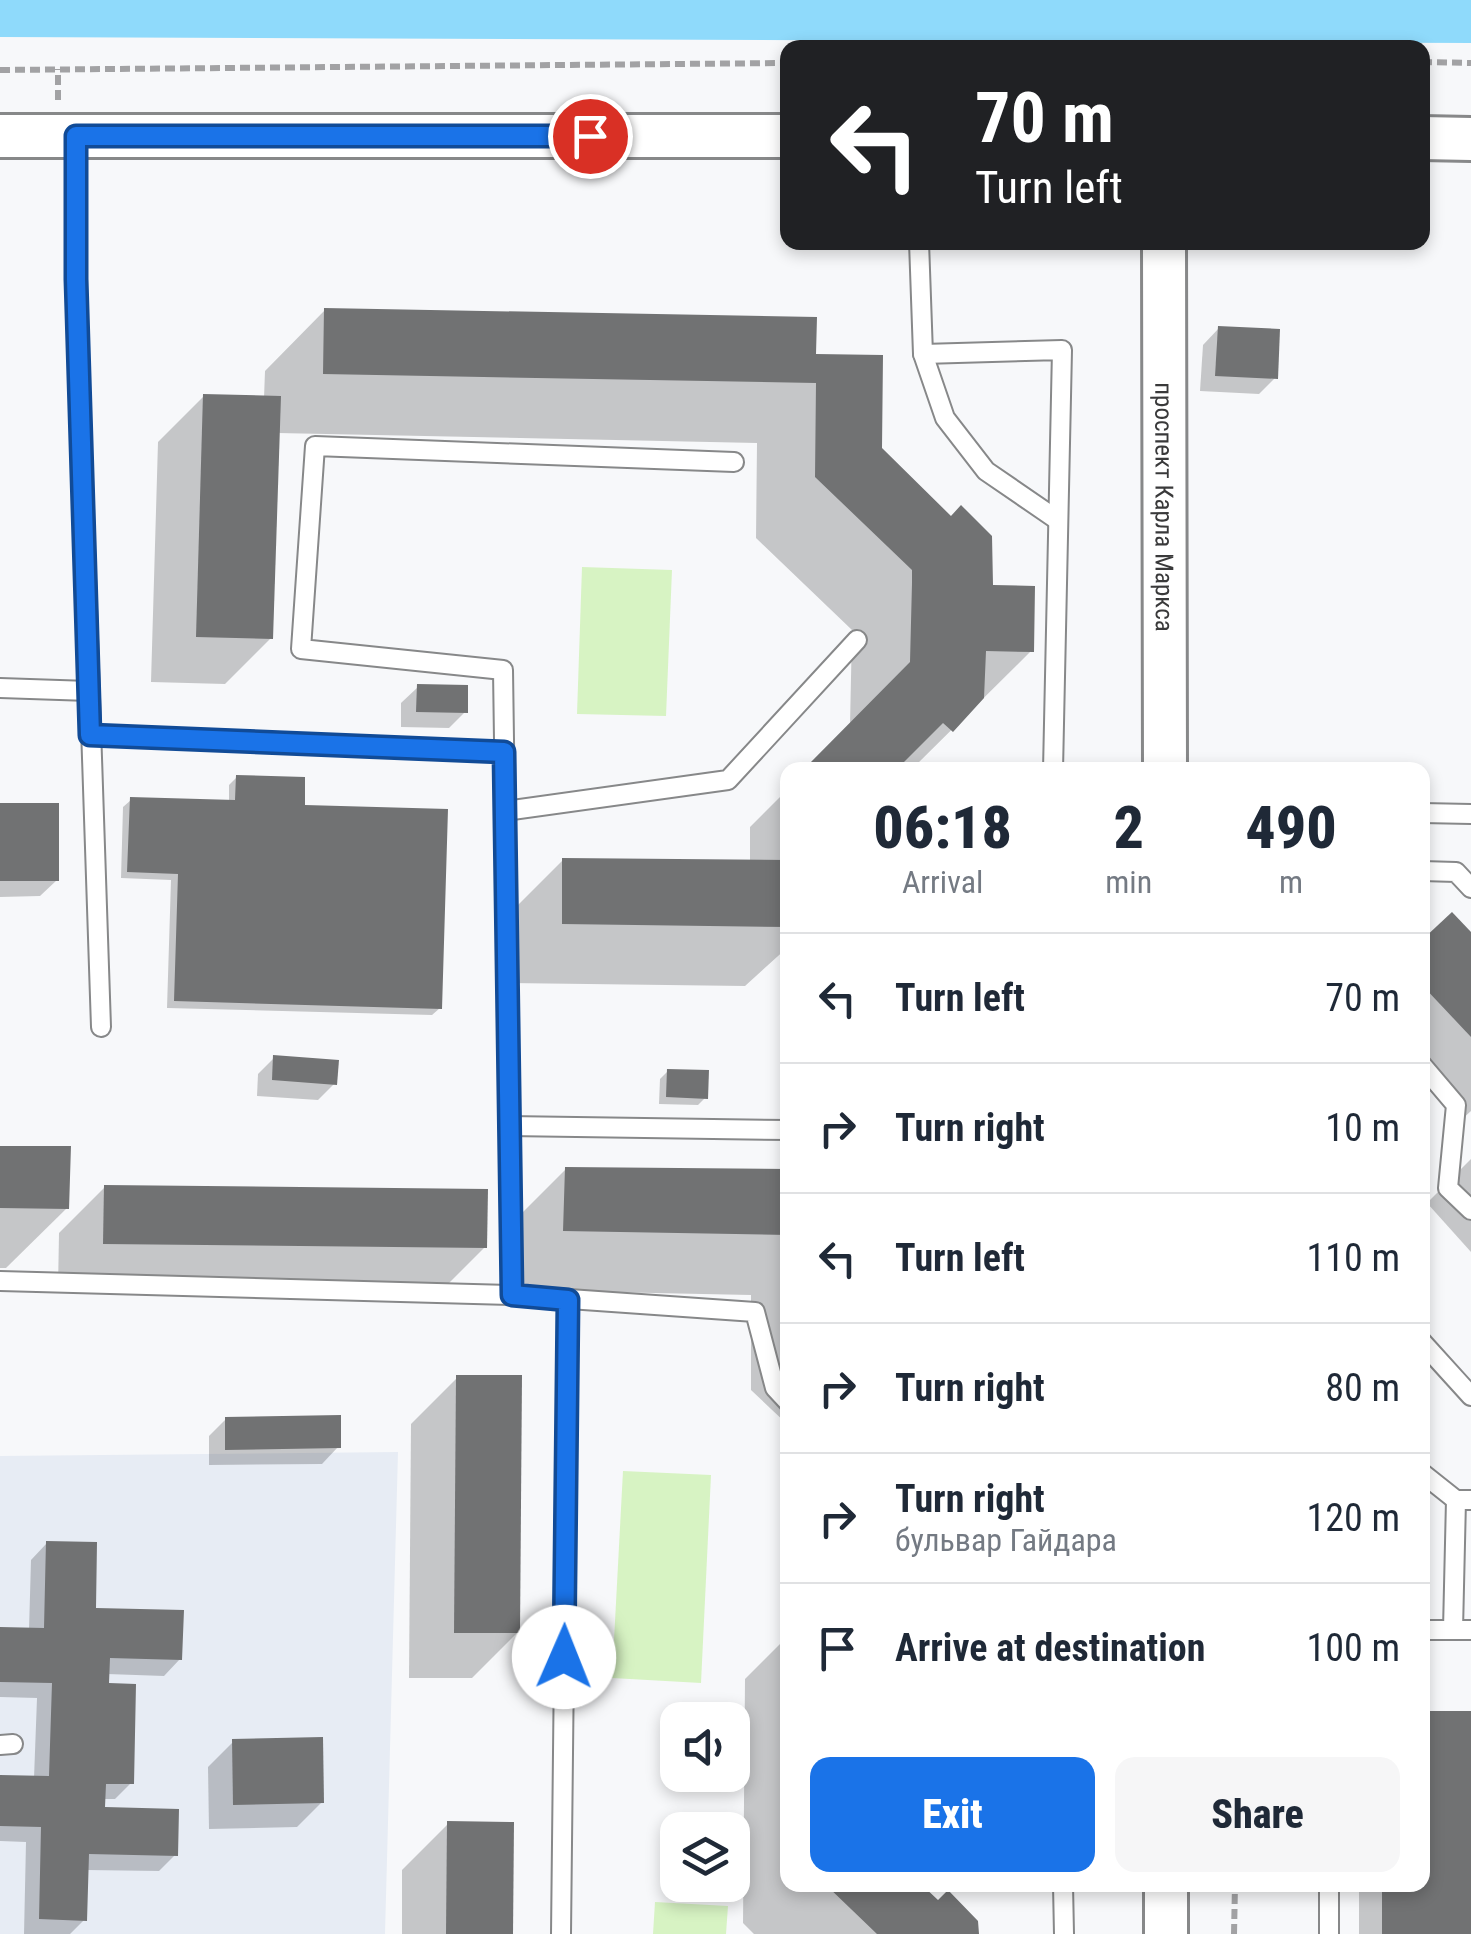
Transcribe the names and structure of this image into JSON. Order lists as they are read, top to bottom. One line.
{"streets":{"street":["проспект Карла Маркса"]},"page":{"turn":["70 m","Turn left"],"eta":["06:18","Arrival","2","min","490","m"],"list":[{"name":"Turn left","value":"70 m"},{"name":"Turn right","value":"10 m"},{"name":"Turn left","value":"110 m"},{"name":"Turn right","value":"80 m"},{"name":"Turn right","note":"бульвар Гайдара","value":"120 m"},{"name":"Arrive at destination","value":"100 m"}],"buttons":["Exit","Share"]}}
